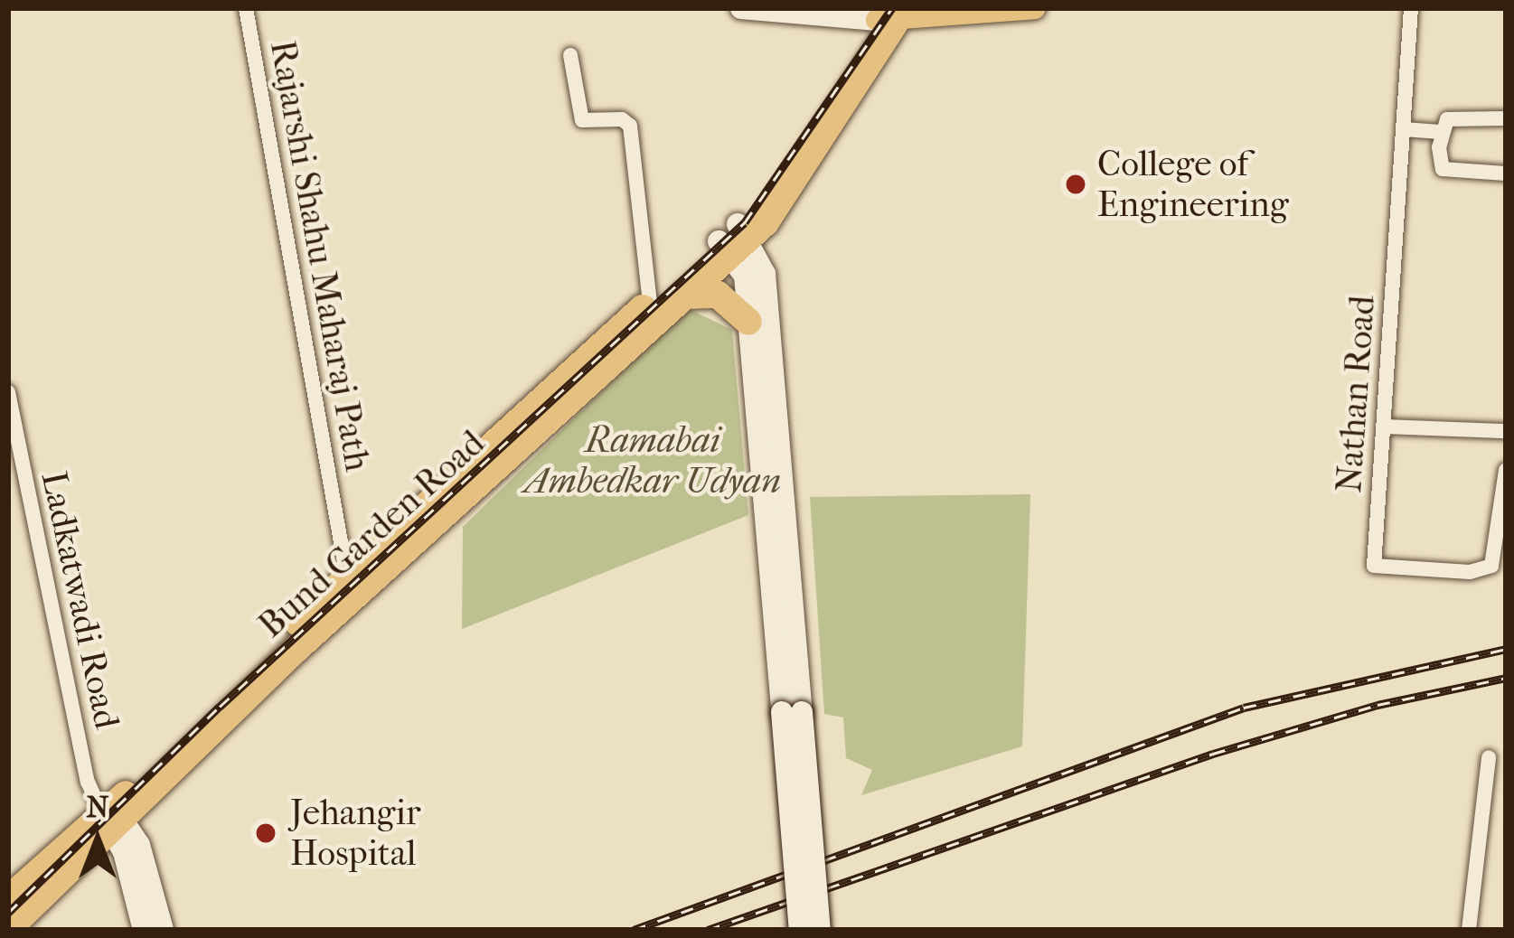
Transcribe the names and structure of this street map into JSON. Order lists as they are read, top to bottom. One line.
{"streets":{"highway":["Bund Garden Road"],"street":["Rajarshi Shahu Maharaj Path","Nathan Road","Ladkatwadi Road"]},"crossings":[["Rajarshi Shahu Maharaj Path","Bund Garden Road"],["Bund Garden Road","Ladkatwadi Road"]],"parks":["Ramabai Ambedkar Udyan"],"places":["College of Engineering","Jehangir Hospital"],"north":"top"}
